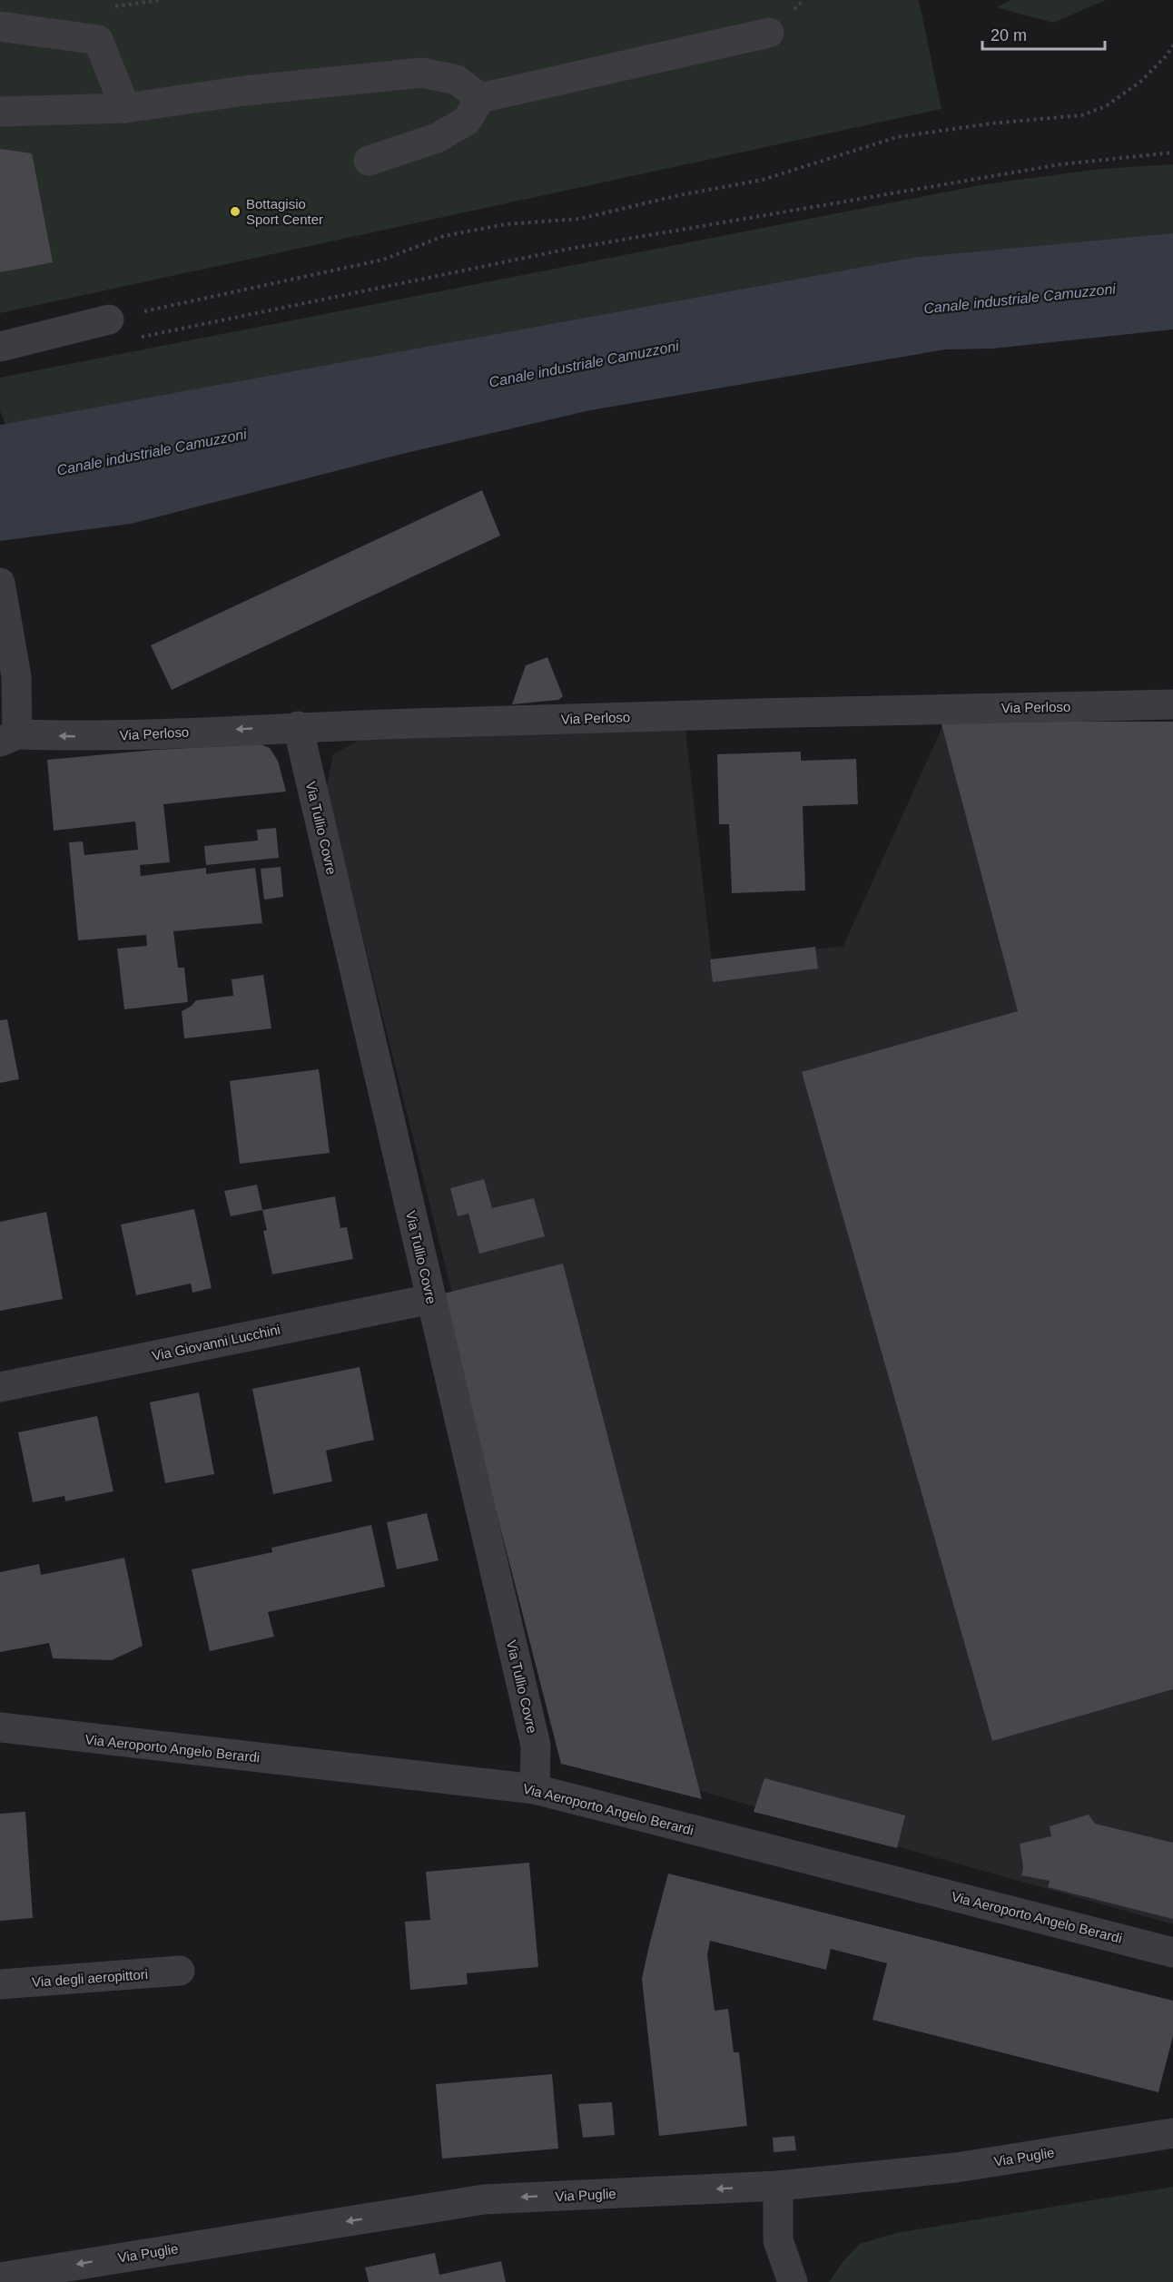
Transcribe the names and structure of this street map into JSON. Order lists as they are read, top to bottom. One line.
{"streets":{"street":["Via Perloso","Via Tullio Covre","Via Giovanni Lucchini","Via Aeroporto Angelo Berardi","Via degli aeropittori","Via Puglie"]},"crossings":[["Via Perloso","Via Tullio Covre"],["Via Tullio Covre","Via Giovanni Lucchini"],["Via Tullio Covre","Via Aeroporto Angelo Berardi"]],"one_way":["Via Puglie"],"water":["Canale industriale Camuzzoni"],"places":["Bottagisio Sport Center"],"scale_bar":"20 m"}
